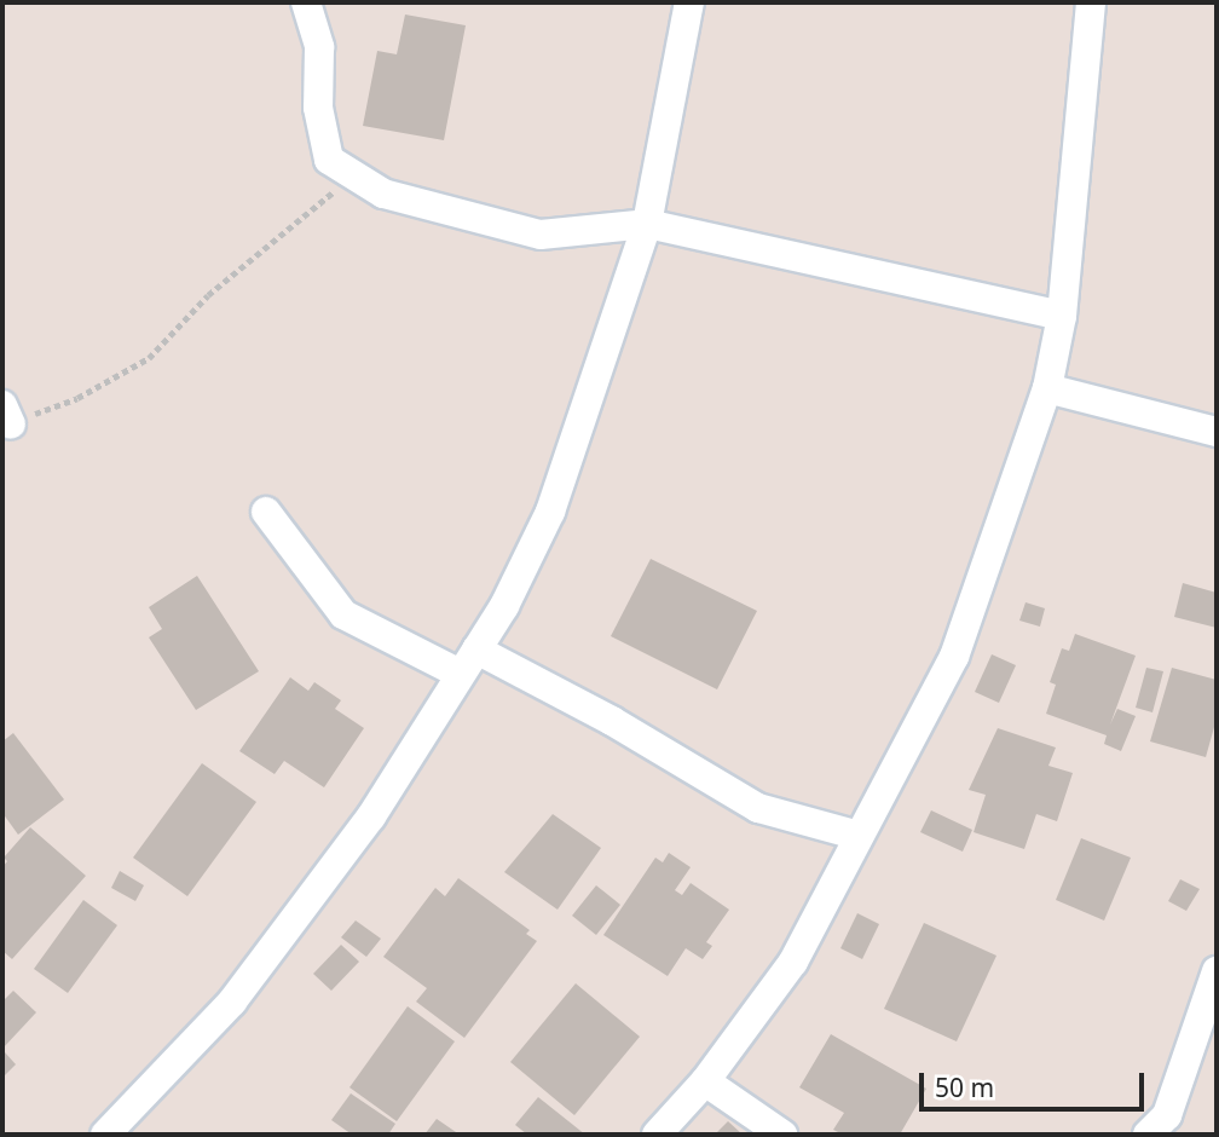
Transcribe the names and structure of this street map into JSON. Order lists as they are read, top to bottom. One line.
{"scale_bar":"50 m"}
